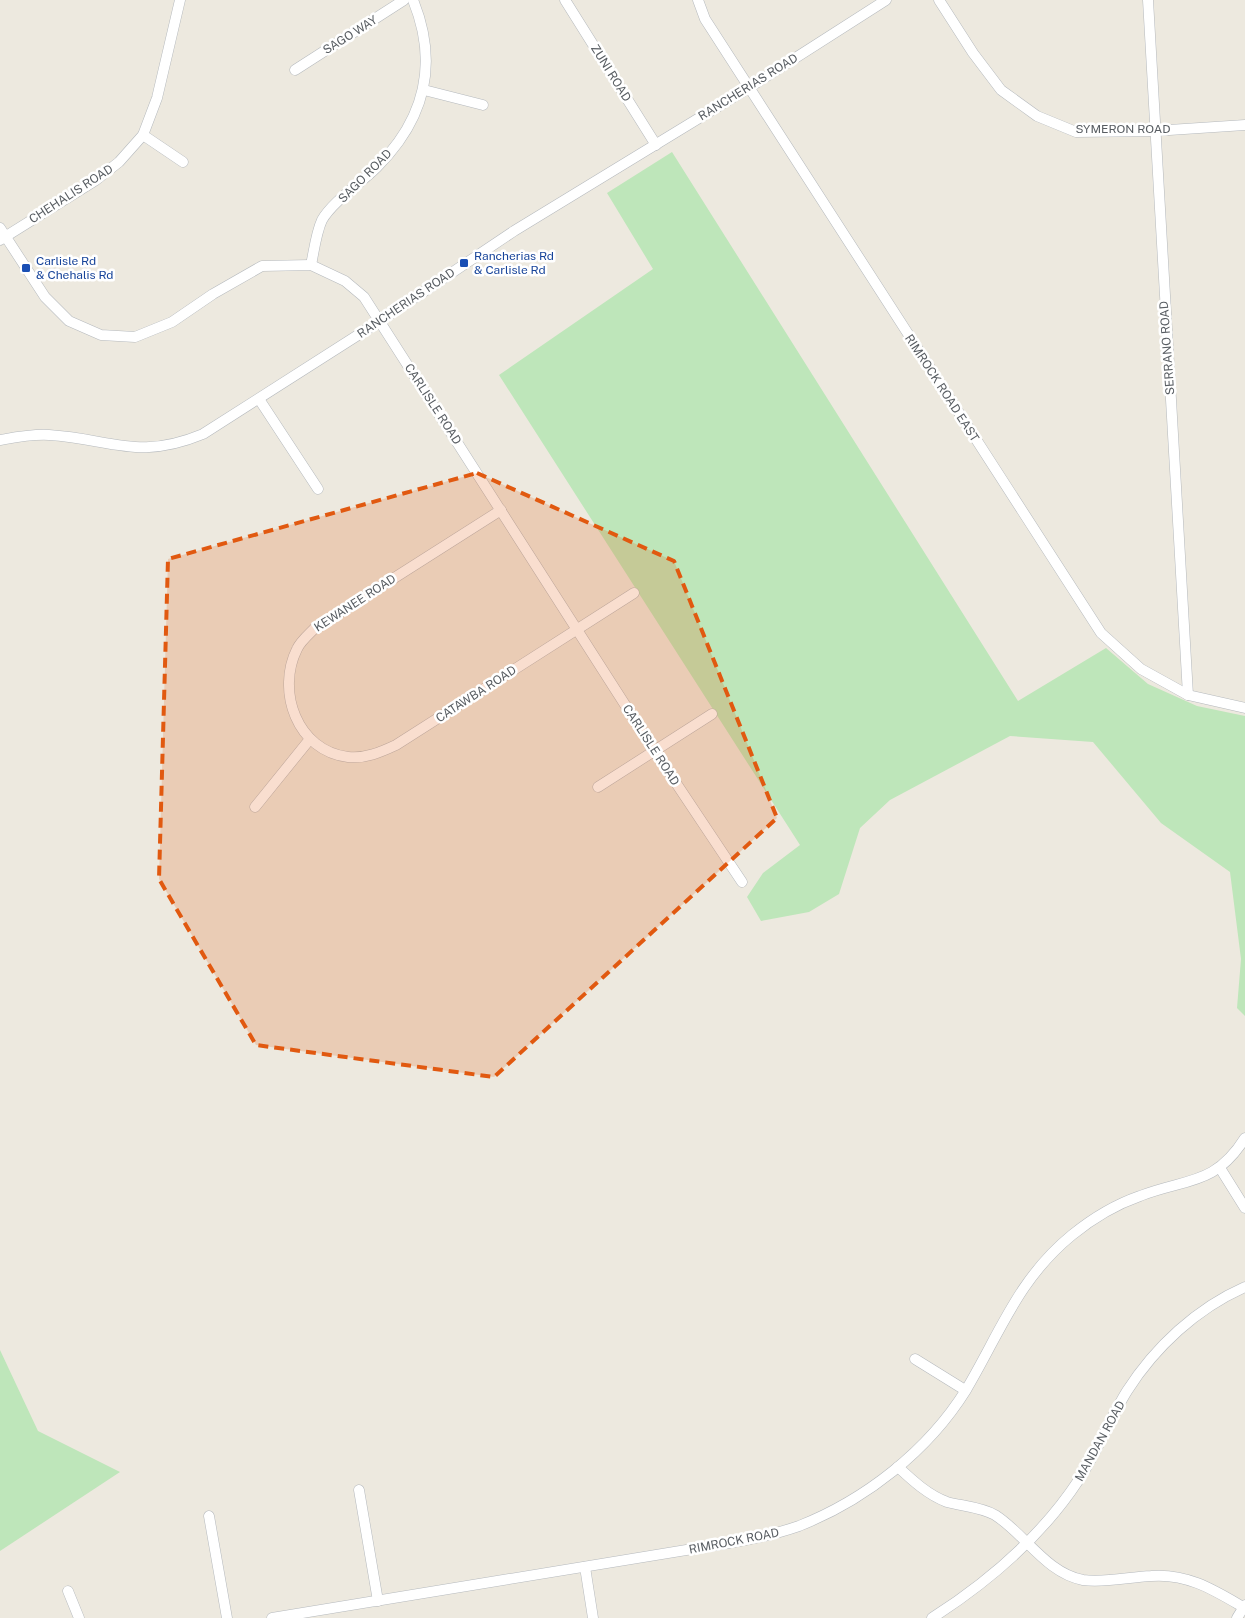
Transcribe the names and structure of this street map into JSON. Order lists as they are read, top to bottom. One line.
{"streets":{"street":["SAGO WAY","ZUNI ROAD","RANCHERIAS ROAD","SYMERON ROAD","SAGO ROAD","CHEHALIS ROAD","SERRANO ROAD","RIMROCK ROAD EAST","CARLISLE ROAD","KEWANEE ROAD","CATAWBA ROAD","MANDAN ROAD","RIMROCK ROAD"]},"crossings":[["ZUNI ROAD","RANCHERIAS ROAD"],["RANCHERIAS ROAD","RIMROCK ROAD EAST"],["RANCHERIAS ROAD","CARLISLE ROAD"],["SYMERON ROAD","SERRANO ROAD"],["SAGO ROAD","CARLISLE ROAD"],["CHEHALIS ROAD","CARLISLE ROAD"],["SERRANO ROAD","RIMROCK ROAD EAST"],["CARLISLE ROAD","KEWANEE ROAD"],["CARLISLE ROAD","CATAWBA ROAD"],["KEWANEE ROAD","CATAWBA ROAD"]],"places":{"transit":["Rancherias Rd & Carlisle Rd","Carlisle Rd & Chehalis Rd"]}}
